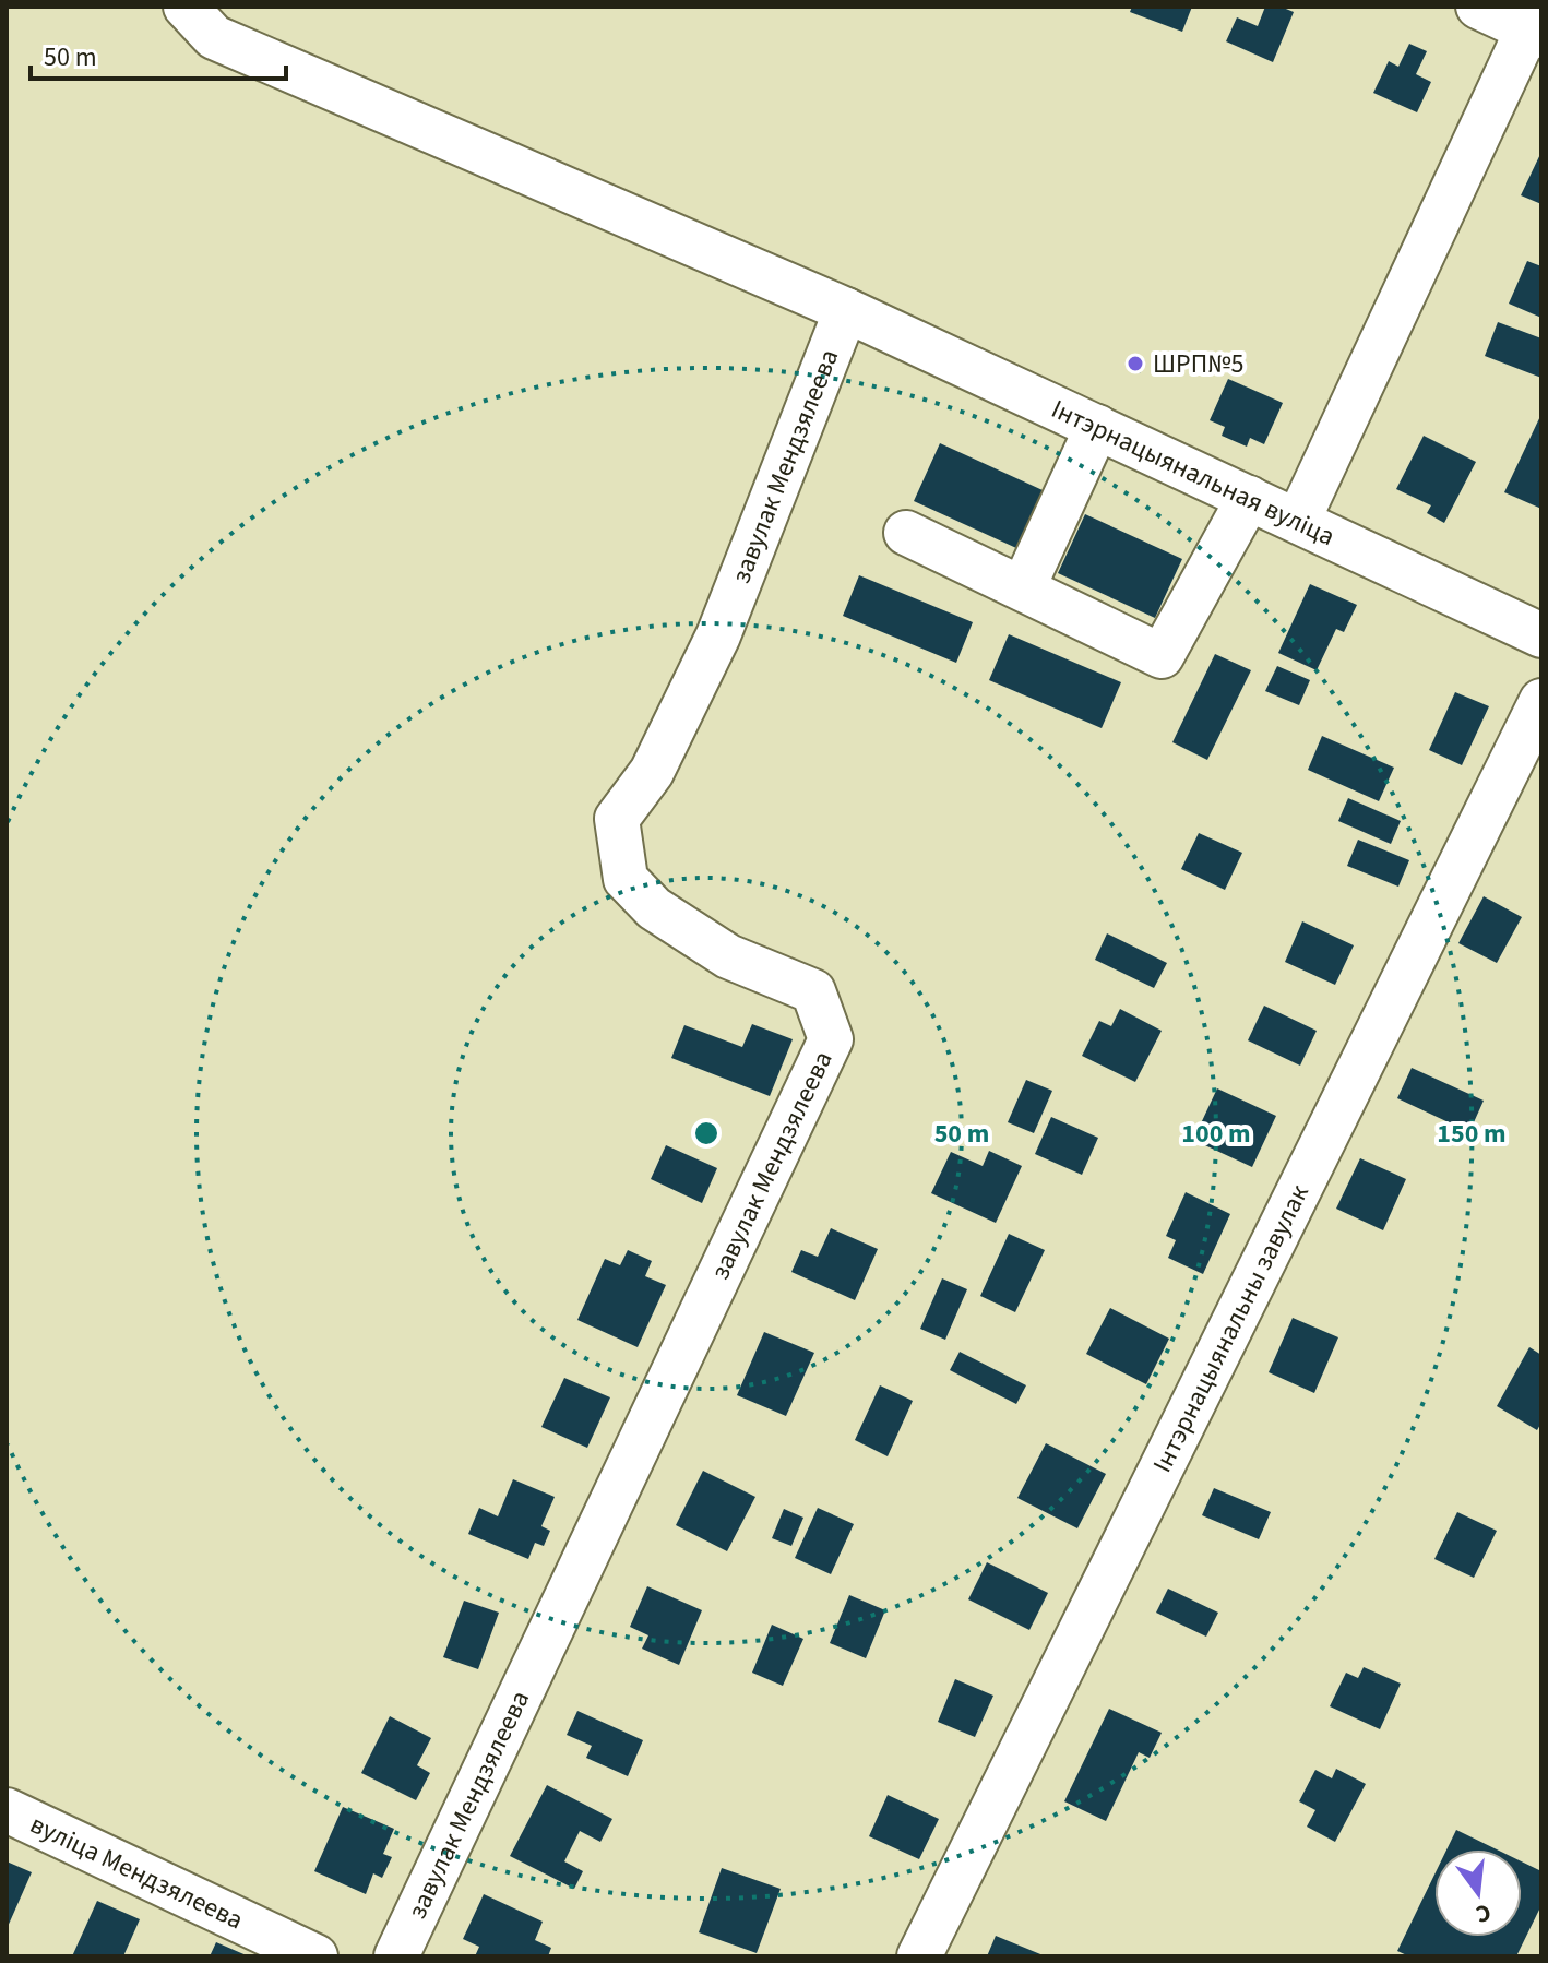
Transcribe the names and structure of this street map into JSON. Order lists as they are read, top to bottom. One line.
{"streets":{"street":["завулак Мендзялеева","Інтэрнацыянальная вуліца","Інтэрнацыянальны завулак","вуліца Мендзялеева"]},"crossings":[["завулак Мендзялеева","Інтэрнацыянальная вуліца"]],"places":["ШРП№5"],"scale_bar":"50 m","north":"bottom","rings":["50 m","100 m","150 m"]}
